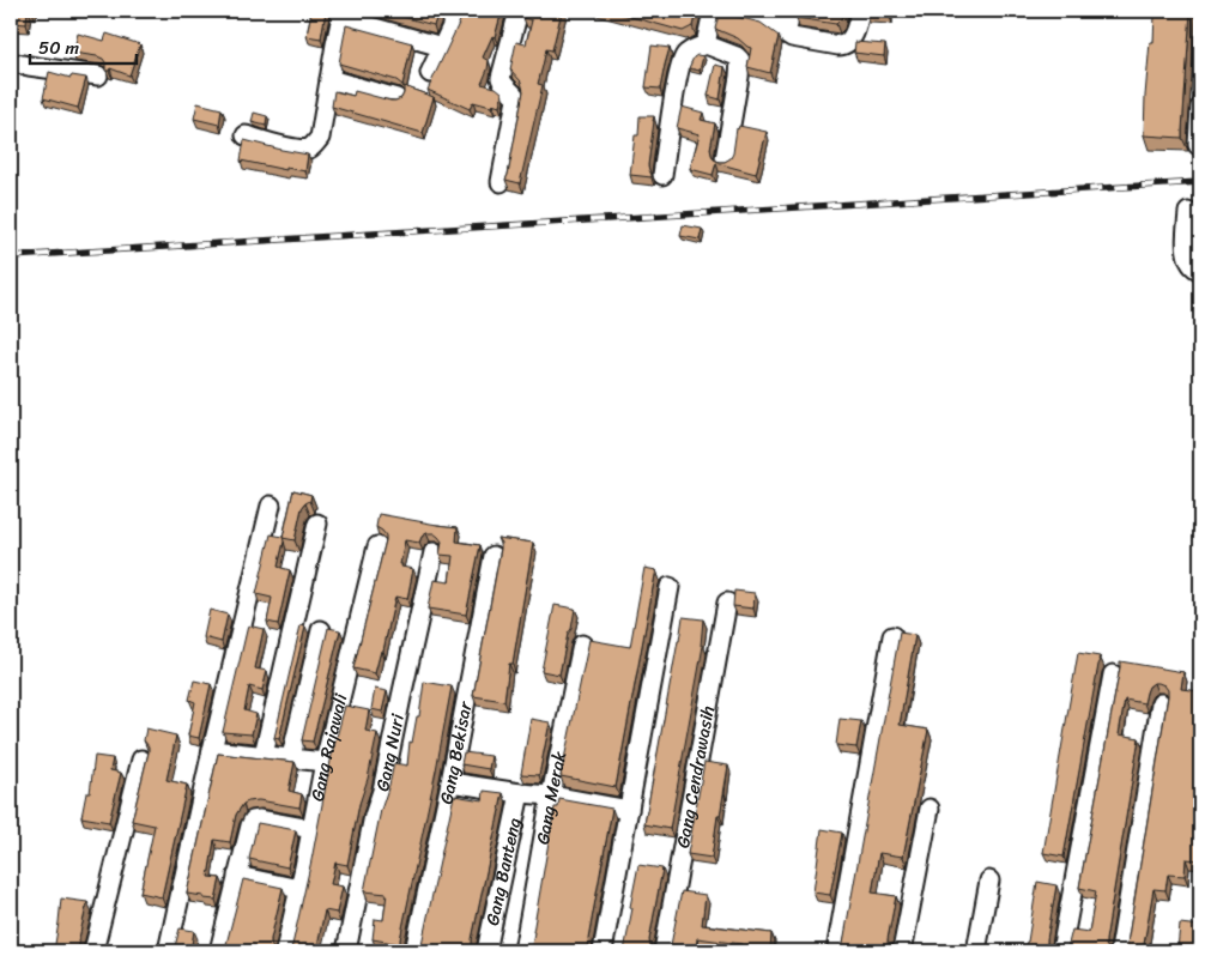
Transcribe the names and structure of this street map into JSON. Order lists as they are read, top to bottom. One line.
{"streets":{"street":["Gang Rajawali","Gang Nuri","Gang Bekisar","Gang Cendrawasih","Gang Merak","Gang Banteng"]},"scale_bar":"50 m"}
